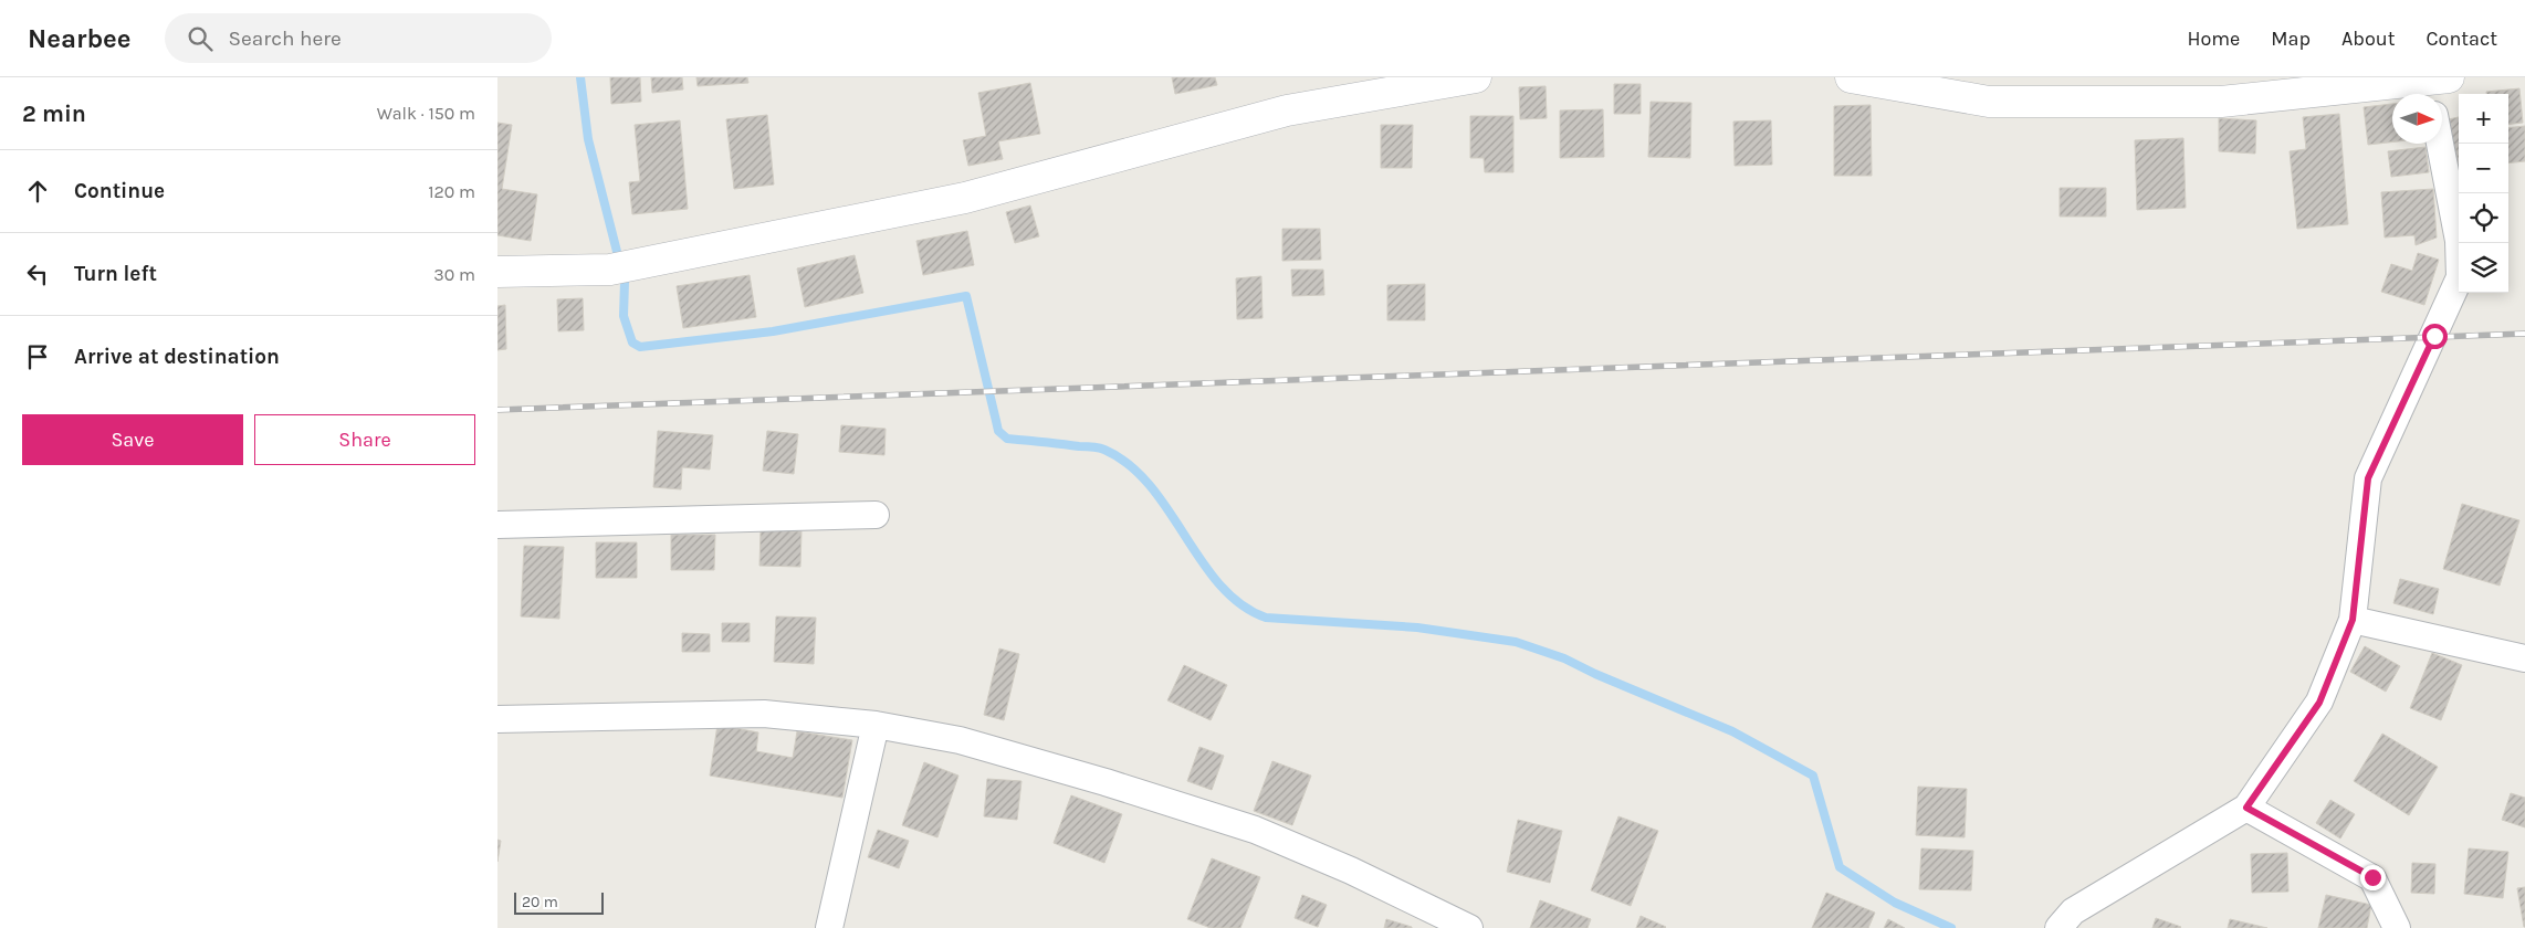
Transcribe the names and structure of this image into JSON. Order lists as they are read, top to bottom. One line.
{"scale_bar":"20 m","north":"right","page":{"header":"Nearbee","search":"Search here","nav":["Home","Map","About","Contact"],"heading":["2 min","Walk · 150 m"],"map_buttons":["+","−"],"list":[["Continue","120 m"],["Turn left","30 m"],"Arrive at destination"],"buttons":["Save","Share"],"scale":"20 m"}}
